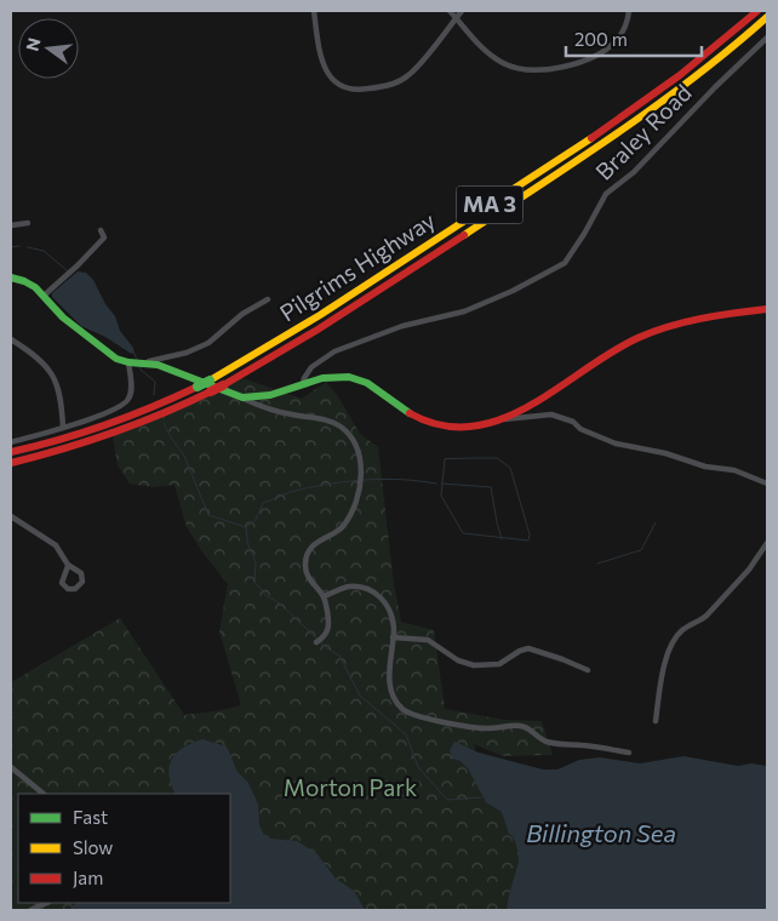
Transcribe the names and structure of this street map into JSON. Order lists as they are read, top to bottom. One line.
{"streets":{"main road":["MA 3","Pilgrims Highway"],"street":["Braley Road"]},"water":["Billington Sea"],"parks":["Morton Park"],"legend":["Fast","Slow","Jam"],"scale_bar":"200 m","north":"left"}
